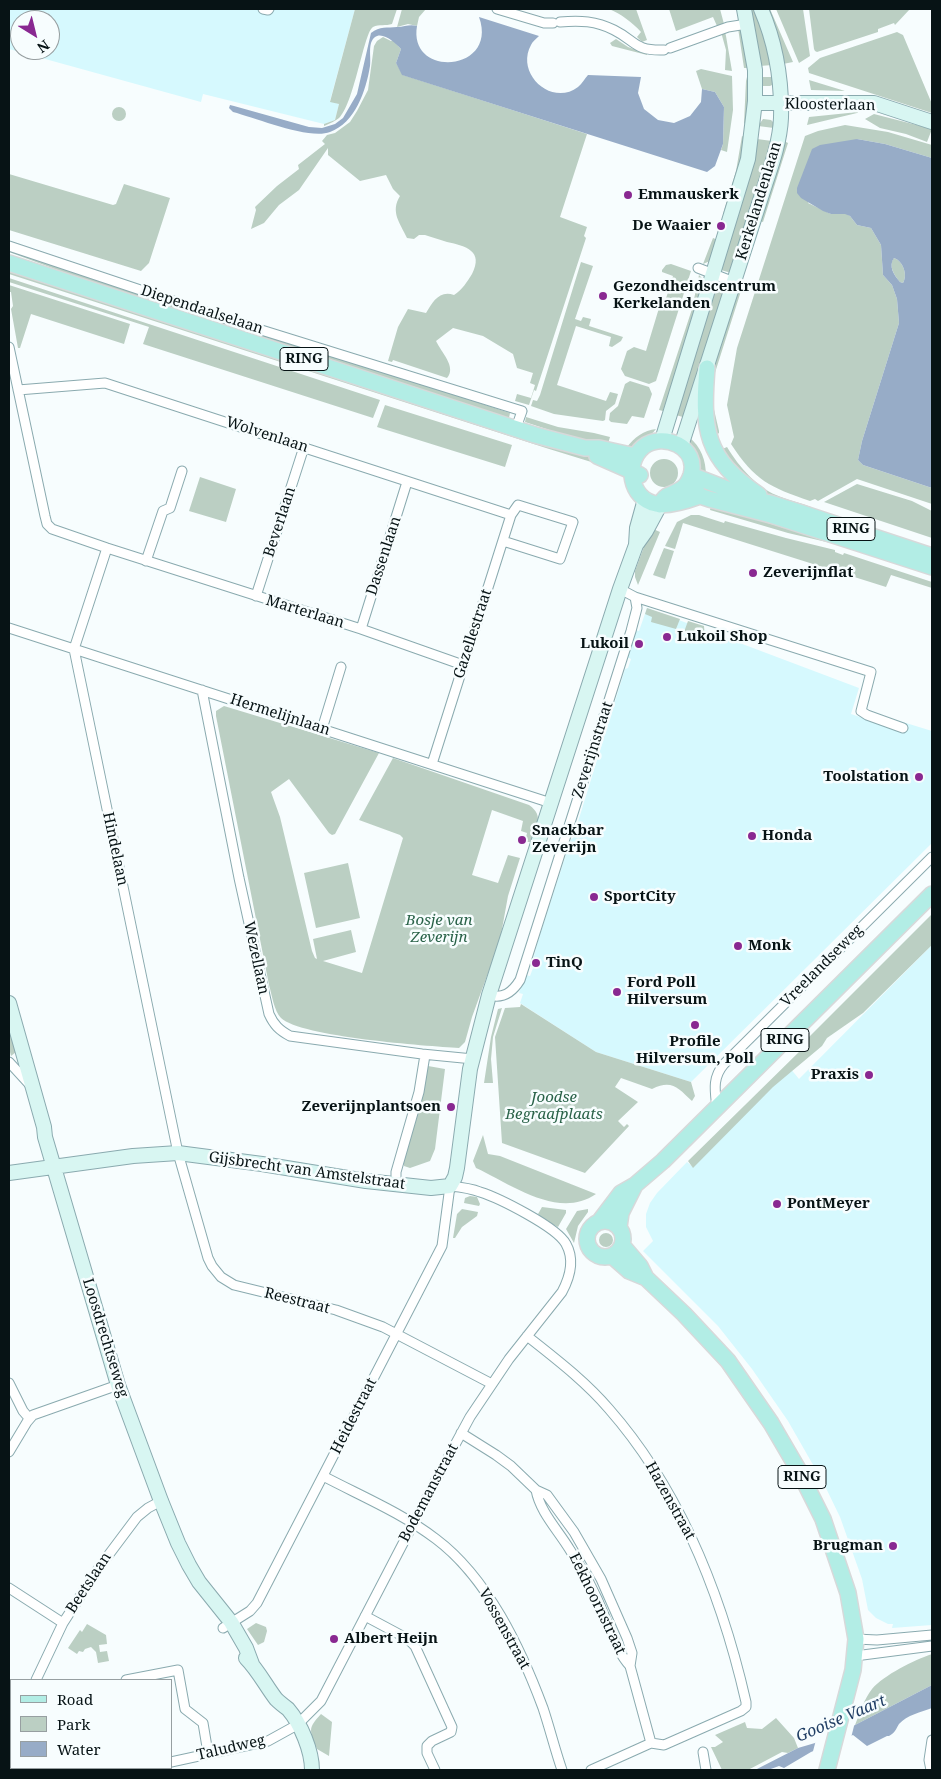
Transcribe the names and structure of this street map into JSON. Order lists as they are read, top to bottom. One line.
{"streets":{"main road":["Diependaalselaan","RING","Vreelandseweg"],"street":["Kloosterlaan","Kerkelandenlaan","Wolvenlaan","Beverlaan","Dassenlaan","Marterlaan","Gazellestraat","Hermelijnlaan","Zeverijnstraat","Hindelaan","Wezellaan","Gijsbrecht van Amstelstraat","Reestraat","Loosdrechtseweg","Heidestraat","Bodemanstraat","Hazenstraat","Beetslaan","Eekhoornstraat","Vossenstraat","Taludweg"]},"crossings":[["Kloosterlaan","Kerkelandenlaan"],["Kerkelandenlaan","Diependaalselaan"],["Kerkelandenlaan","RING"],["Kerkelandenlaan","Zeverijnstraat"],["Diependaalselaan","RING"],["Diependaalselaan","Zeverijnstraat"],["RING","Zeverijnstraat"],["RING","Vreelandseweg"],["Wolvenlaan","Beverlaan"],["Wolvenlaan","Dassenlaan"],["Wolvenlaan","Marterlaan"],["Wolvenlaan","Gazellestraat"],["Beverlaan","Marterlaan"],["Dassenlaan","Marterlaan"],["Marterlaan","Gazellestraat"],["Marterlaan","Hindelaan"],["Gazellestraat","Hermelijnlaan"],["Hermelijnlaan","Zeverijnstraat"],["Hermelijnlaan","Hindelaan"],["Hermelijnlaan","Wezellaan"],["Zeverijnstraat","Wezellaan"],["Zeverijnstraat","Gijsbrecht van Amstelstraat"],["Zeverijnstraat","Heidestraat"],["Hindelaan","Gijsbrecht van Amstelstraat"],["Hindelaan","Reestraat"],["Gijsbrecht van Amstelstraat","Reestraat"],["Gijsbrecht van Amstelstraat","Loosdrechtseweg"],["Gijsbrecht van Amstelstraat","Heidestraat"],["Gijsbrecht van Amstelstraat","Bodemanstraat"],["Reestraat","Heidestraat"],["Reestraat","Bodemanstraat"],["Loosdrechtseweg","Heidestraat"],["Loosdrechtseweg","Bodemanstraat"],["Loosdrechtseweg","Beetslaan"],["Loosdrechtseweg","Taludweg"],["Heidestraat","Vossenstraat"],["Bodemanstraat","Hazenstraat"],["Bodemanstraat","Eekhoornstraat"],["Bodemanstraat","Vossenstraat"],["Bodemanstraat","Taludweg"],["Hazenstraat","Eekhoornstraat"]],"water":["Gooise Vaart"],"parks":["Bosje van Zeverijn","Joodse Begraafplaats"],"places":["Emmauskerk","De Waaier","Gezondheidscentrum Kerkelanden","Zeverijnflat","Lukoil Shop","Lukoil","Toolstation","Honda","Snackbar Zeverijn","SportCity","Monk","TinQ","Ford Poll Hilversum","Profile Hilversum, Poll","Praxis","Zeverijnplantsoen","PontMeyer","Brugman","Albert Heijn"],"legend":["Road","Park","Water"],"north":"bottom right"}
